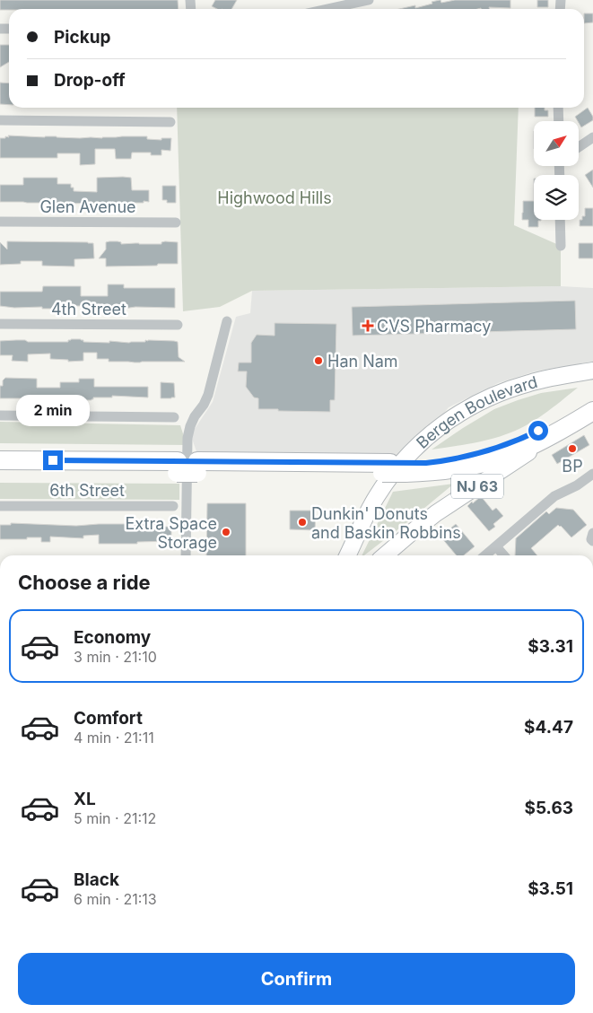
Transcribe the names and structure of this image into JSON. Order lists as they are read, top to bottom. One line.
{"streets":{"main road":["Bergen Boulevard","NJ 63"],"street":["Glen Avenue","4th Street","6th Street"]},"parks":["Highwood Hills"],"places":{"health":["CVS Pharmacy"],"other":["Han Nam","BP","Dunkin' Donuts and Baskin Robbins","Extra Space Storage"]},"north":"top right","page":{"banner":["Pickup","Drop-off"],"bubble":"2 min","heading":"Choose a ride","list":[{"name":"Economy","note":"3 min · 21:10","value":"$3.31"},{"name":"Comfort","note":"4 min · 21:11","value":"$4.47"},{"name":"XL","note":"5 min · 21:12","value":"$5.63"},{"name":"Black","note":"6 min · 21:13","value":"$3.51"}],"buttons":"Confirm"}}
